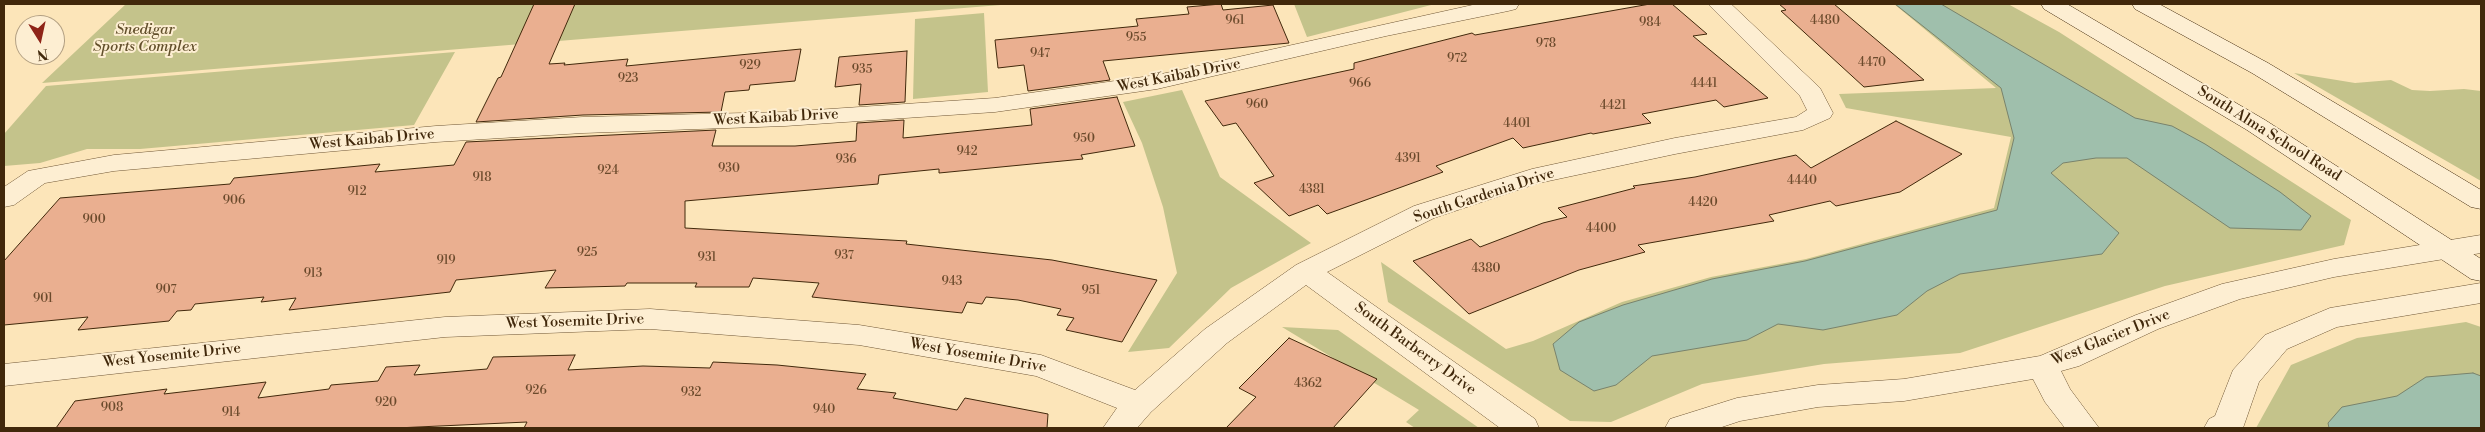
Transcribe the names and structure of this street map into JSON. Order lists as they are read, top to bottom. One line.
{"streets":{"street":["West Kaibab Drive","South Alma School Road","South Gardenia Drive","West Yosemite Drive","West Glacier Drive","South Barberry Drive"]},"crossings":[["South Alma School Road","West Glacier Drive"],["South Gardenia Drive","West Yosemite Drive"],["South Gardenia Drive","South Barberry Drive"]],"parks":["Snedigar Sports Complex"],"house_numbers":["961","4480","984","955","978","947","972","4470","929","935","923","966","4441","960","4421","4401","950","942","4391","936","930","924","918","4440","4381","912","906","4420","900","4400","925","937","931","919","4380","913","943","907","951","901","4362","926","932","920","908","940","914"],"north":"bottom"}
